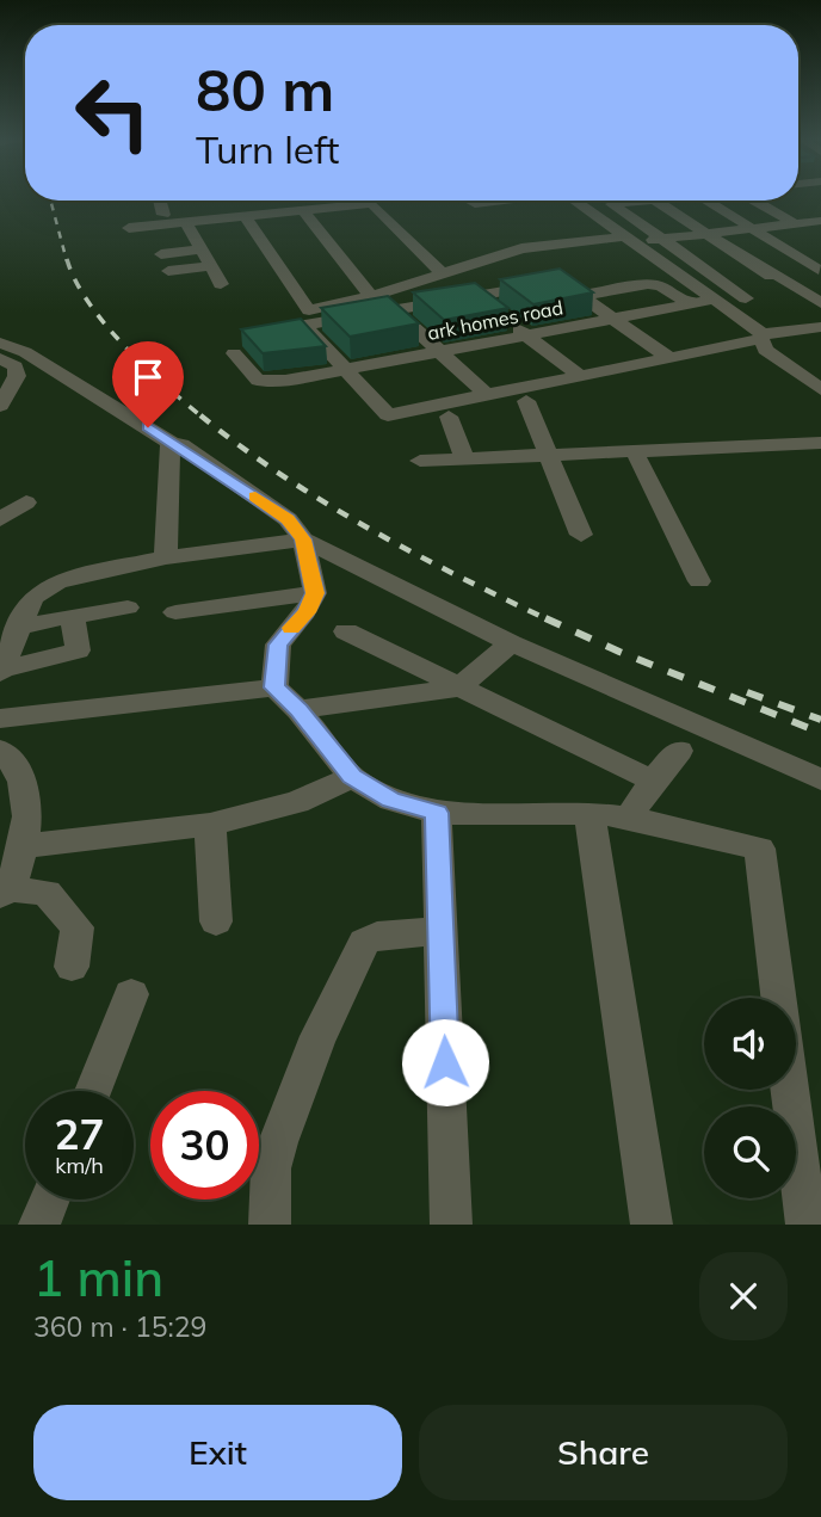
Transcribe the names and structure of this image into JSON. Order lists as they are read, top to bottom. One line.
{"streets":{"street":["ark homes road"]},"page":{"turn":["80 m","Turn left"],"speed":"27 km/h","limit":"30","heading":["1 min","360 m · 15:29"],"buttons":["Exit","Share"]}}
